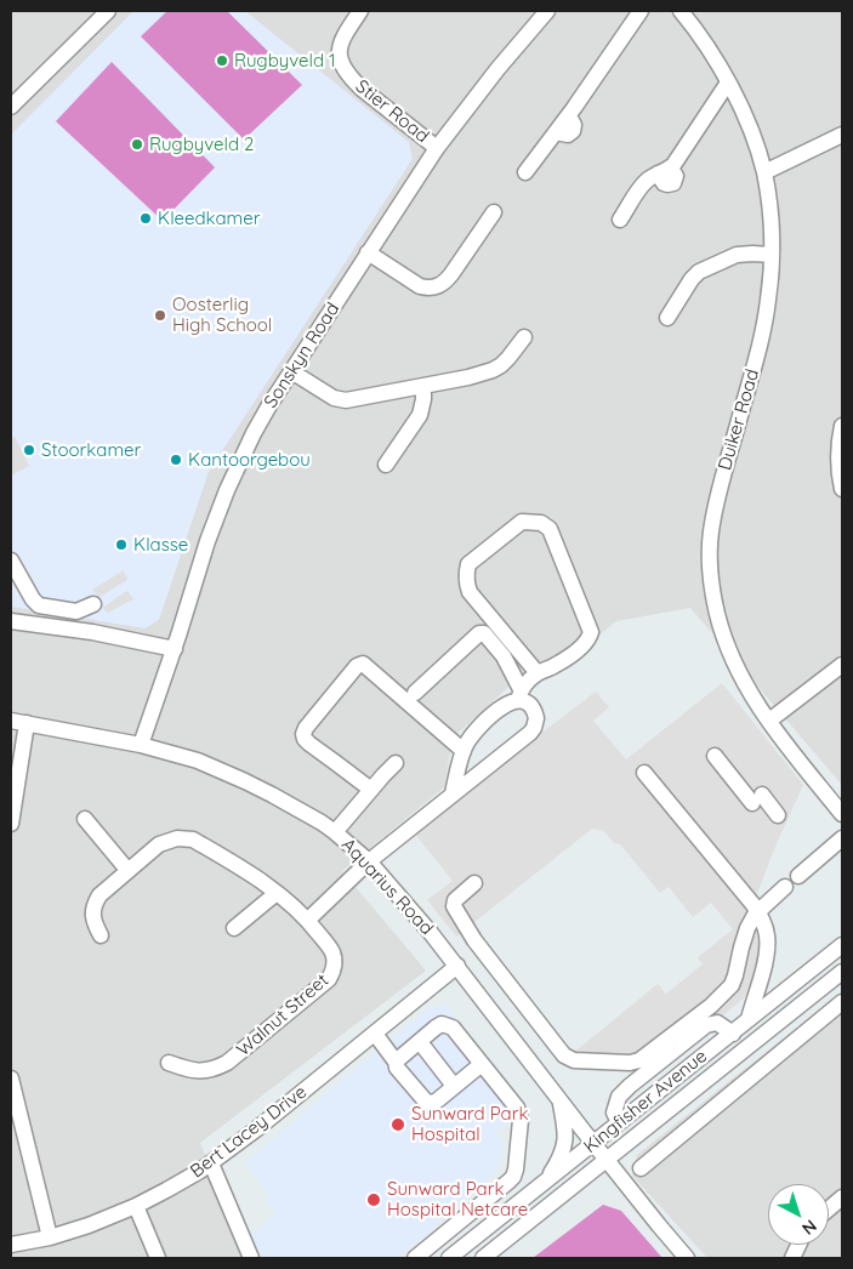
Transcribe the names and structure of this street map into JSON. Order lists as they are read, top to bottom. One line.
{"streets":{"street":["Stier Road","Sonskyn Road","Duiker Road","Aquarius Road","Walnut Street","Kingfisher Avenue","Bert Lacey Drive"]},"crossings":[["Stier Road","Sonskyn Road"],["Sonskyn Road","Aquarius Road"],["Aquarius Road","Kingfisher Avenue"],["Aquarius Road","Bert Lacey Drive"]],"places":["Rugbyveld 1","Rugbyveld 2","Kleedkamer","Oosterlig High School","Stoorkamer","Kantoorgebou","Klasse","Sunward Park Hospital","Sunward Park Hospital Netcare"],"north":"bottom right"}
